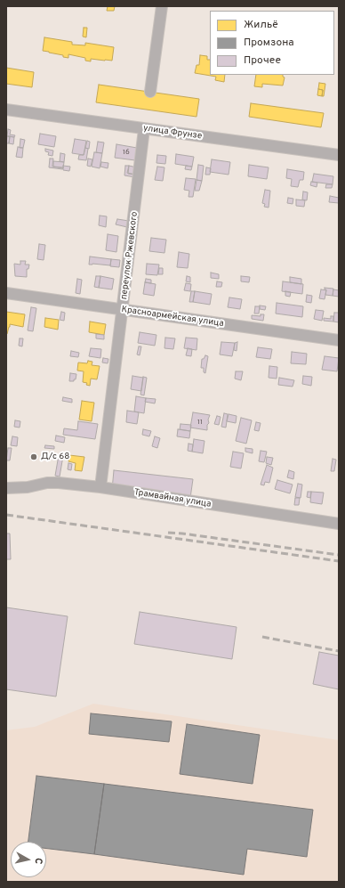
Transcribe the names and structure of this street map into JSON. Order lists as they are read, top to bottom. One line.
{"streets":{"street":["улица Фрунзе","переулок Ржевского","Красноармейская улица","Трамвайная улица"]},"crossings":[["улица Фрунзе","переулок Ржевского"],["переулок Ржевского","Красноармейская улица"],["переулок Ржевского","Трамвайная улица"]],"places":["Д/с 68"],"house_numbers":["16","11"],"legend":["Жильё","Промзона","Прочее"],"north":"right"}
